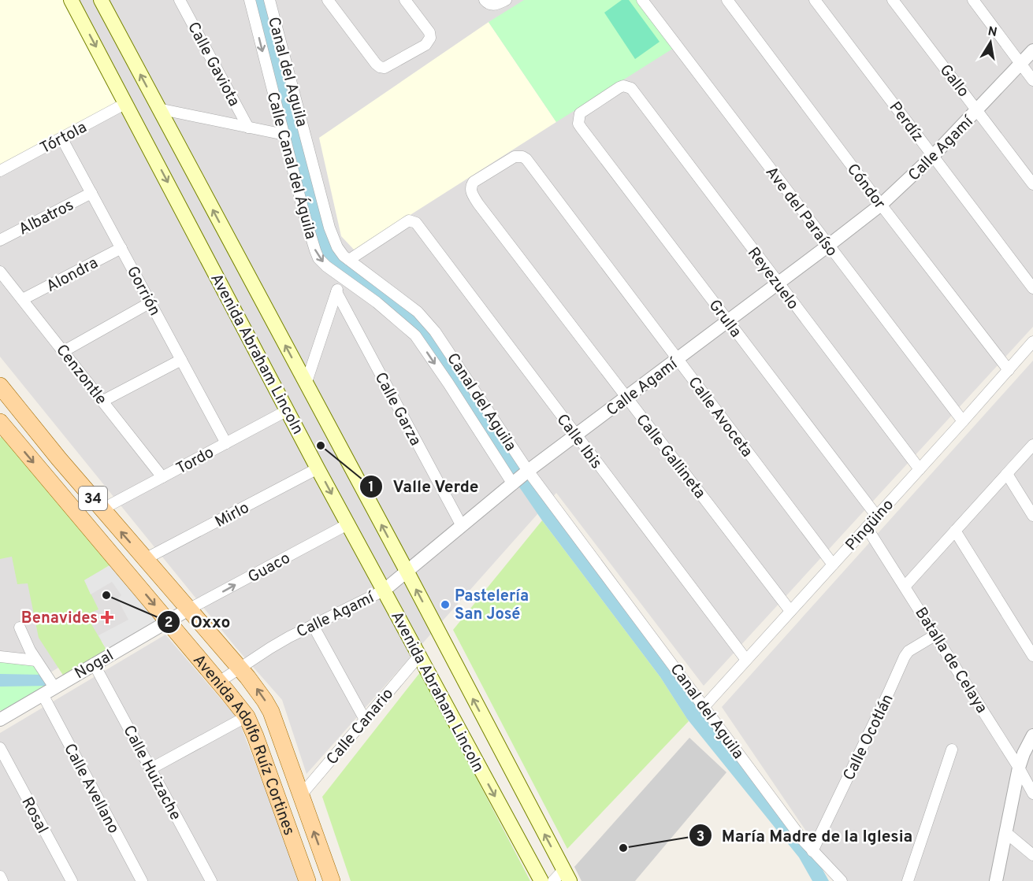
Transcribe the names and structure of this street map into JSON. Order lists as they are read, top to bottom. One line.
{"streets":{"main road":["Avenida Abraham Lincoln","34","Avenida Adolfo Ruíz Cortines"],"street":["Calle Gaviota","Canal del Aguila","Gallo","Perdíz","Tórtola","Calle Agamí","Calle Canal del Águila","Cóndor","Ave del Paraíso","Albatros","Alondra","Reyezuelo","Gorrión","Grulla","Cenzontle","Calle Garza","Calle Avoceta","Calle Ibis","Calle Gallineta","Tordo","Mirlo","Pingüino","Guaco","Batalla de Celaya","Nogal","Calle Canario","Calle Ocotlán","Calle Huizache","Calle Avellano","Rosal"]},"crossings":[["Canal del Aguila","Calle Agamí"],["Canal del Aguila","Calle Canal del Águila"],["Canal del Aguila","Calle Ibis"],["Canal del Aguila","Pingüino"],["Canal del Aguila","Calle Ocotlán"],["Gallo","Calle Agamí"],["Perdíz","Calle Agamí"],["Tórtola","Gorrión"],["Tórtola","Avenida Abraham Lincoln"],["Calle Agamí","Calle Canal del Águila"],["Calle Agamí","Cóndor"],["Calle Agamí","Ave del Paraíso"],["Calle Agamí","Reyezuelo"],["Calle Agamí","Grulla"],["Calle Agamí","Avenida Abraham Lincoln"],["Calle Agamí","Calle Garza"],["Calle Agamí","Calle Avoceta"],["Calle Agamí","Calle Ibis"],["Calle Agamí","Calle Gallineta"],["Calle Agamí","34"],["Calle Agamí","Avenida Adolfo Ruíz Cortines"],["Cóndor","Pingüino"],["Ave del Paraíso","Pingüino"],["Albatros","Gorrión"],["Alondra","Gorrión"],["Alondra","Cenzontle"],["Reyezuelo","Grulla"],["Reyezuelo","Pingüino"],["Gorrión","Tordo"],["Grulla","Pingüino"],["Avenida Abraham Lincoln","Tordo"],["Avenida Abraham Lincoln","Mirlo"],["Avenida Abraham Lincoln","Guaco"],["Avenida Abraham Lincoln","Calle Canario"],["Cenzontle","Tordo"],["Calle Avoceta","Calle Gallineta"],["Calle Avoceta","Pingüino"],["Calle Ibis","Pingüino"],["Calle Gallineta","Pingüino"],["Tordo","Avenida Adolfo Ruíz Cortines"],["34","Calle Canario"],["34","Avenida Adolfo Ruíz Cortines"],["Mirlo","Avenida Adolfo Ruíz Cortines"],["Pingüino","Batalla de Celaya"],["Guaco","Nogal"],["Guaco","Avenida Adolfo Ruíz Cortines"],["Batalla de Celaya","Calle Ocotlán"],["Nogal","Avenida Adolfo Ruíz Cortines"],["Nogal","Calle Huizache"],["Nogal","Calle Avellano"]],"one_way":["Calle Canal del Águila","Guaco"],"places":{"other":["Valle Verde","Oxxo","Pastelería San José","María Madre de la Iglesia"],"health":["Benavides"]},"north":"top"}
